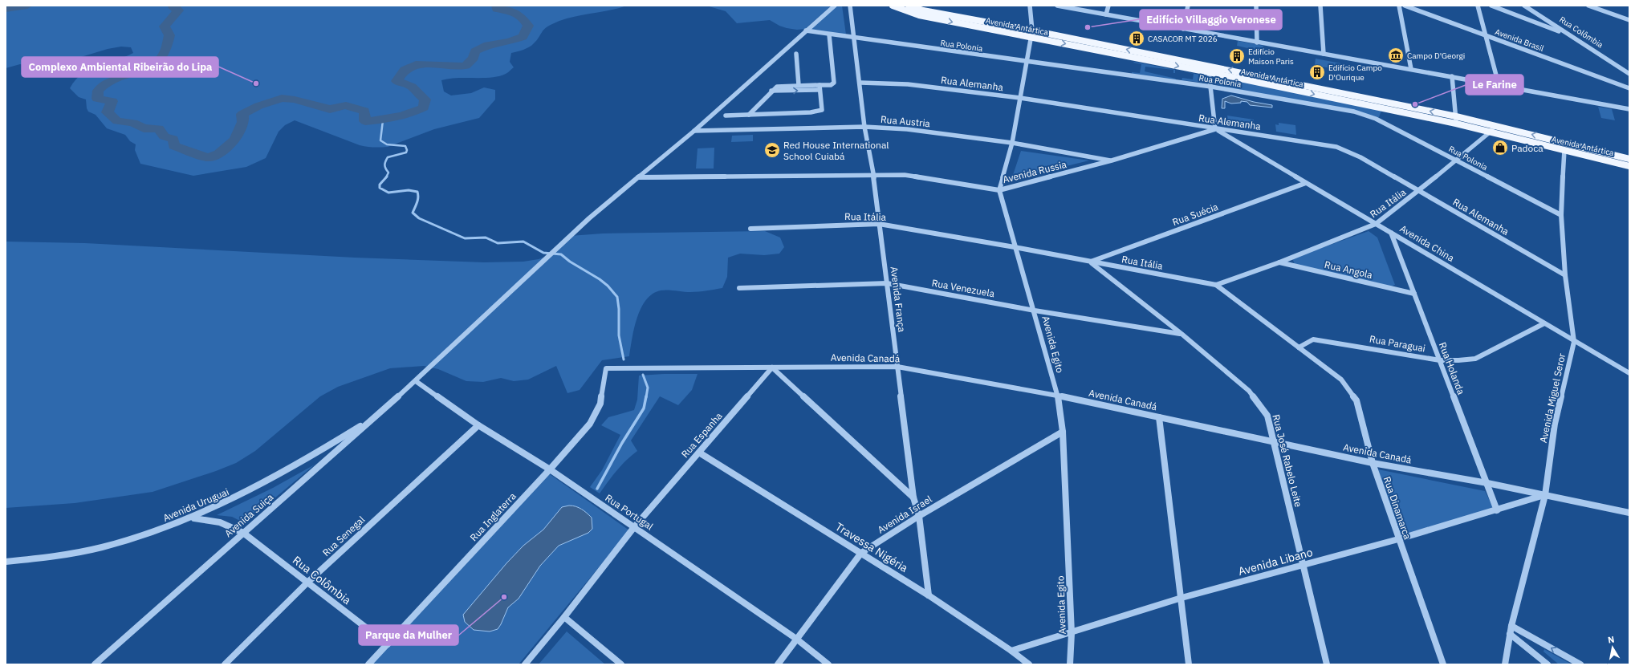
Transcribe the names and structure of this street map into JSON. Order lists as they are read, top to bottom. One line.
{"streets":{"main road":["Avenida Antártica"],"street":["Rua Colômbia","Avenida Brasil","Rua Polonia","Rua Alemanha","Rua Austria","Avenida Russia","Rua Itália","Rua Suécia","Avenida China","Rua Angola","Rua Venezuela","Avenida França","Rua Paraguai","Avenida Egito","Avenida Canadá","Rua Holanda","Avenida Miguel Seror","Rua Espanha","Rua José Rabelo Leite","Avenida Uruguai","Rua Dinamarca","Rua Portugal","Avenida Israel","Avenida Suiça","Rua Inglaterra","Rua Senegal","Travessa Nigéria","Avenida Libano"]},"crossings":[["Avenida Antártica","Rua Itália"],["Avenida Antártica","Avenida Miguel Seror"],["Rua Colômbia","Avenida Uruguai"],["Rua Colômbia","Avenida Suiça"],["Rua Colômbia","Rua Inglaterra"],["Rua Colômbia","Rua Senegal"],["Rua Polonia","Rua Itália"],["Rua Polonia","Avenida França"],["Rua Polonia","Avenida Miguel Seror"],["Rua Alemanha","Avenida Russia"],["Rua Alemanha","Rua Itália"],["Rua Alemanha","Avenida China"],["Rua Alemanha","Avenida França"],["Rua Alemanha","Avenida Miguel Seror"],["Rua Austria","Avenida Russia"],["Rua Austria","Avenida França"],["Rua Austria","Avenida Suiça"],["Avenida Russia","Avenida China"],["Avenida Russia","Avenida França"],["Avenida Russia","Avenida Egito"],["Avenida Russia","Avenida Suiça"],["Rua Itália","Rua Suécia"],["Rua Itália","Avenida China"],["Rua Itália","Rua Angola"],["Rua Itália","Avenida França"],["Rua Itália","Avenida Egito"],["Rua Itália","Rua José Rabelo Leite"],["Rua Itália","Rua Dinamarca"],["Rua Suécia","Avenida China"],["Rua Suécia","Rua José Rabelo Leite"],["Avenida China","Rua Paraguai"],["Avenida China","Rua Holanda"],["Avenida China","Avenida Miguel Seror"],["Rua Angola","Rua Holanda"],["Rua Venezuela","Avenida França"],["Rua Venezuela","Avenida Egito"],["Rua Venezuela","Rua José Rabelo Leite"],["Avenida França","Avenida Canadá"],["Avenida França","Avenida Israel"],["Avenida França","Travessa Nigéria"],["Rua Paraguai","Rua Holanda"],["Rua Paraguai","Rua Dinamarca"],["Avenida Egito","Avenida Canadá"],["Avenida Egito","Avenida Israel"],["Avenida Egito","Avenida Libano"],["Avenida Canadá","Rua Holanda"],["Avenida Canadá","Avenida Miguel Seror"],["Avenida Canadá","Rua Espanha"],["Avenida Canadá","Rua José Rabelo Leite"],["Avenida Canadá","Rua Dinamarca"],["Avenida Canadá","Rua Inglaterra"],["Avenida Canadá","Avenida Libano"],["Rua Holanda","Avenida Libano"],["Avenida Miguel Seror","Avenida Libano"],["Rua Espanha","Rua Portugal"],["Rua Espanha","Travessa Nigéria"],["Rua José Rabelo Leite","Avenida Libano"],["Avenida Uruguai","Avenida Suiça"],["Rua Dinamarca","Avenida Libano"],["Rua Portugal","Avenida Israel"],["Rua Portugal","Avenida Suiça"],["Rua Portugal","Rua Inglaterra"],["Rua Portugal","Rua Senegal"],["Avenida Israel","Travessa Nigéria"],["Travessa Nigéria","Avenida Libano"]],"places":{"other":["Edifício Villaggio Veronese","Complexo Ambiental Ribeirão do Lipa","Le Farine","Parque da Mulher"],"building":["CASACOR MT 2026","Edifício Maison Paris","Edifício Campo D'Ourique"],"museum":["Campo D'Georgi"],"shop":["Padoca"],"school or university":["Red House International School Cuiabá"]},"north":"top"}
